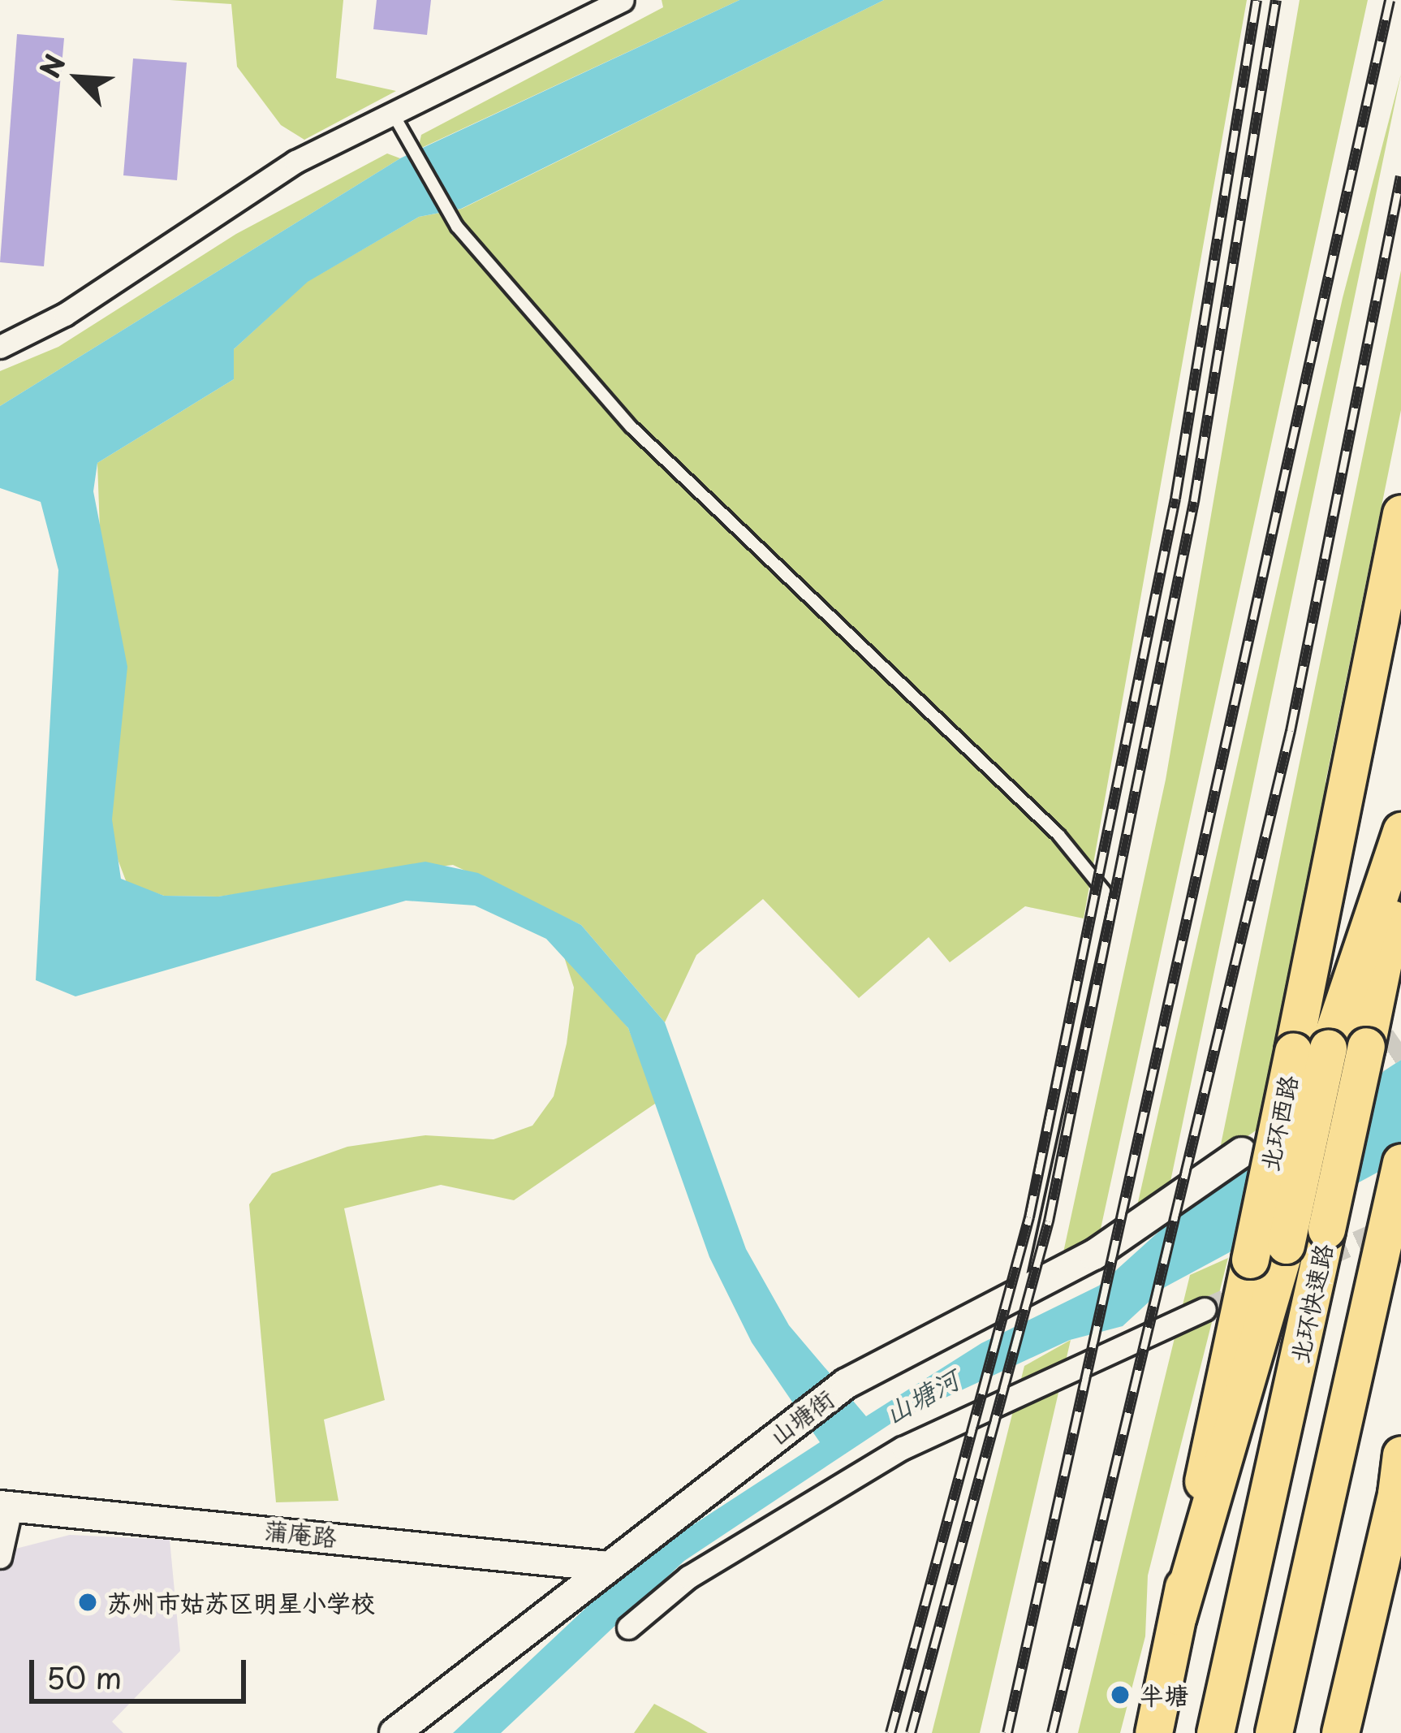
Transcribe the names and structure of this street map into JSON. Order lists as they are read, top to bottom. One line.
{"streets":{"main road":["北环西路","北环快速路"],"street":["山塘街","蒲庵路"]},"crossings":[["山塘街","蒲庵路"]],"water":["山塘河"],"places":["苏州市姑苏区明星小学校","半塘"],"scale_bar":"50 m","north":"top left"}
